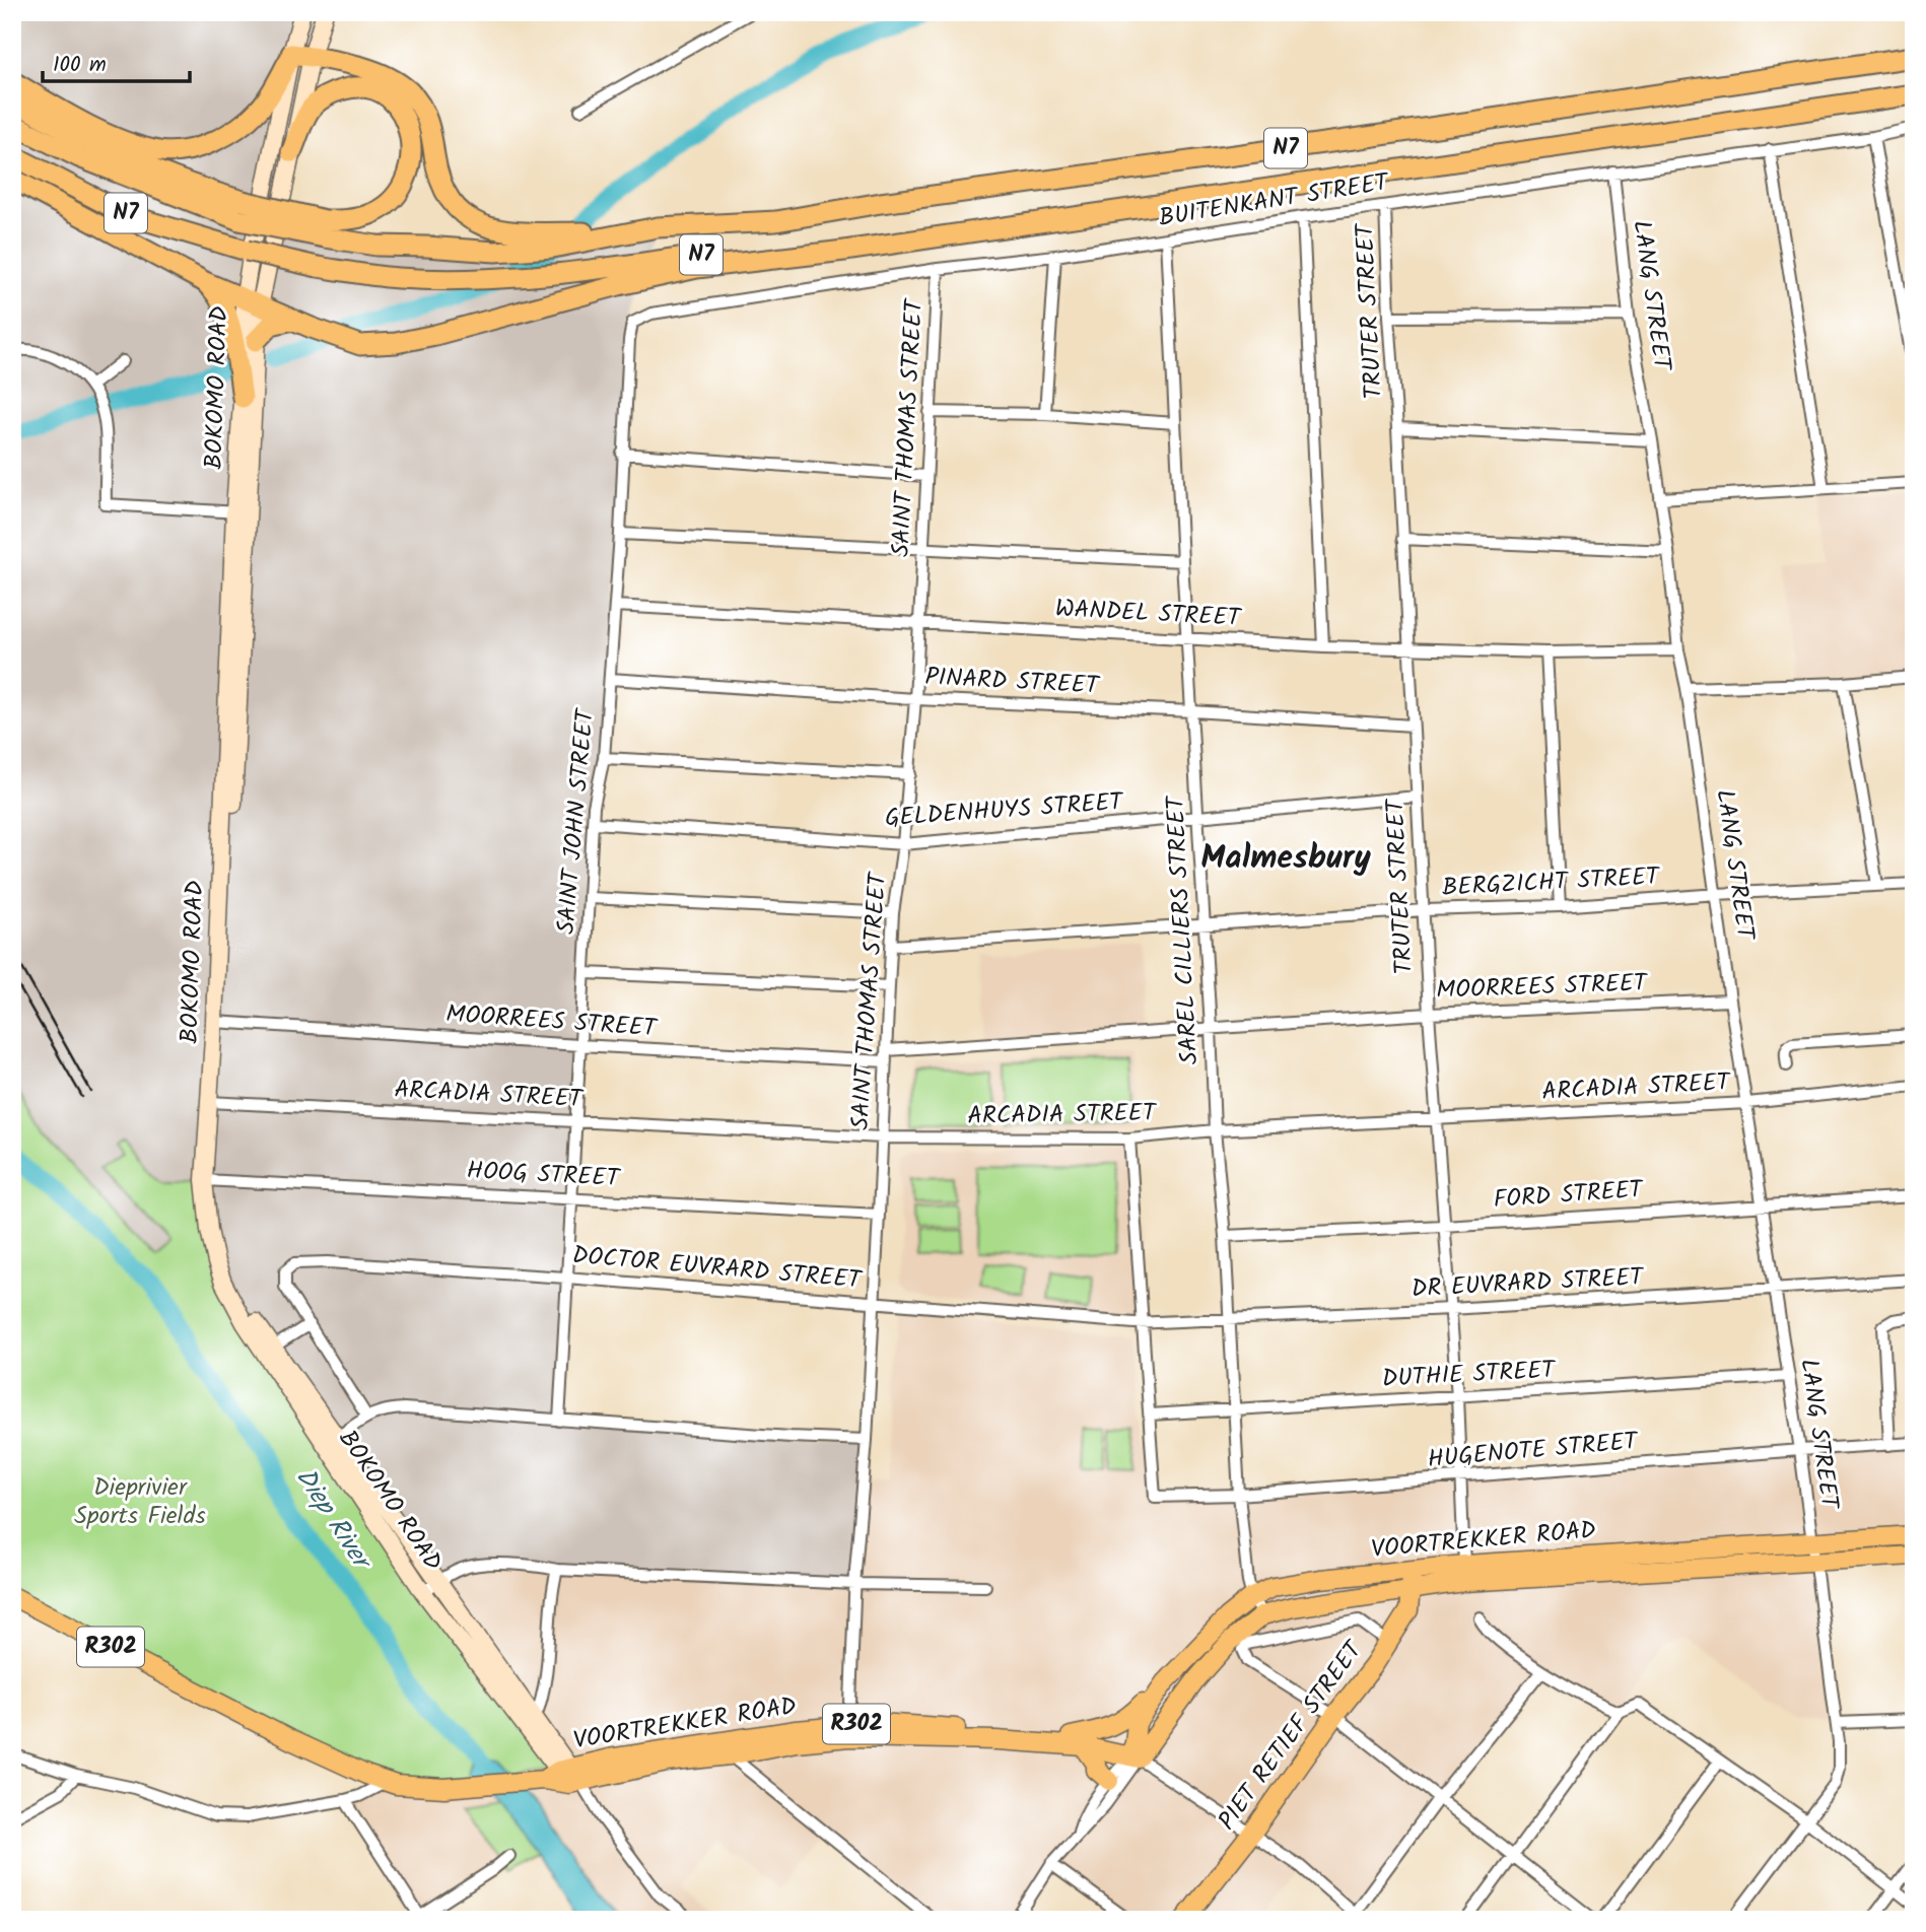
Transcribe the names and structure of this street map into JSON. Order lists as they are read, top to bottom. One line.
{"streets":{"highway":["N7"],"main road":["BOKOMO ROAD","VOORTREKKER ROAD","R302","PIET RETIEF STREET"],"street":["BUITENKANT STREET","LANG STREET","TRUTER STREET","SAINT THOMAS STREET","WANDEL STREET","PINARD STREET","GELDENHUYS STREET","SAINT JOHN STREET","BERGZICHT STREET","SAREL CILLIERS STREET","MOORREES STREET","ARCADIA STREET","HOOG STREET","FORD STREET","DOCTOR EUVRARD STREET","DR EUVRARD STREET","DUTHIE STREET","HUGENOTE STREET"]},"crossings":[["BUITENKANT STREET","LANG STREET"],["BUITENKANT STREET","TRUTER STREET"],["BUITENKANT STREET","SAINT THOMAS STREET"],["BUITENKANT STREET","SAINT JOHN STREET"],["BUITENKANT STREET","SAREL CILLIERS STREET"],["LANG STREET","WANDEL STREET"],["LANG STREET","BERGZICHT STREET"],["LANG STREET","MOORREES STREET"],["LANG STREET","ARCADIA STREET"],["LANG STREET","FORD STREET"],["LANG STREET","DR EUVRARD STREET"],["LANG STREET","DUTHIE STREET"],["LANG STREET","HUGENOTE STREET"],["LANG STREET","VOORTREKKER ROAD"],["TRUTER STREET","WANDEL STREET"],["TRUTER STREET","PINARD STREET"],["TRUTER STREET","GELDENHUYS STREET"],["TRUTER STREET","BERGZICHT STREET"],["TRUTER STREET","MOORREES STREET"],["TRUTER STREET","ARCADIA STREET"],["TRUTER STREET","FORD STREET"],["TRUTER STREET","DR EUVRARD STREET"],["TRUTER STREET","DUTHIE STREET"],["TRUTER STREET","HUGENOTE STREET"],["TRUTER STREET","VOORTREKKER ROAD"],["BOKOMO ROAD","MOORREES STREET"],["BOKOMO ROAD","ARCADIA STREET"],["BOKOMO ROAD","HOOG STREET"],["BOKOMO ROAD","DOCTOR EUVRARD STREET"],["BOKOMO ROAD","VOORTREKKER ROAD"],["SAINT THOMAS STREET","WANDEL STREET"],["SAINT THOMAS STREET","PINARD STREET"],["SAINT THOMAS STREET","GELDENHUYS STREET"],["SAINT THOMAS STREET","BERGZICHT STREET"],["SAINT THOMAS STREET","MOORREES STREET"],["SAINT THOMAS STREET","ARCADIA STREET"],["SAINT THOMAS STREET","HOOG STREET"],["SAINT THOMAS STREET","DOCTOR EUVRARD STREET"],["SAINT THOMAS STREET","VOORTREKKER ROAD"],["WANDEL STREET","SAINT JOHN STREET"],["WANDEL STREET","SAREL CILLIERS STREET"],["PINARD STREET","SAINT JOHN STREET"],["PINARD STREET","SAREL CILLIERS STREET"],["GELDENHUYS STREET","SAINT JOHN STREET"],["GELDENHUYS STREET","SAREL CILLIERS STREET"],["SAINT JOHN STREET","MOORREES STREET"],["SAINT JOHN STREET","ARCADIA STREET"],["SAINT JOHN STREET","HOOG STREET"],["SAINT JOHN STREET","DOCTOR EUVRARD STREET"],["BERGZICHT STREET","SAREL CILLIERS STREET"],["SAREL CILLIERS STREET","MOORREES STREET"],["SAREL CILLIERS STREET","ARCADIA STREET"],["SAREL CILLIERS STREET","FORD STREET"],["SAREL CILLIERS STREET","DR EUVRARD STREET"],["SAREL CILLIERS STREET","DUTHIE STREET"],["SAREL CILLIERS STREET","HUGENOTE STREET"],["SAREL CILLIERS STREET","VOORTREKKER ROAD"],["DOCTOR EUVRARD STREET","DR EUVRARD STREET"],["DUTHIE STREET","HUGENOTE STREET"],["VOORTREKKER ROAD","PIET RETIEF STREET"]],"districts":["Malmesbury"],"water":["Diep River"],"parks":["Dieprivier Sports Fields"],"scale_bar":"100 m"}
